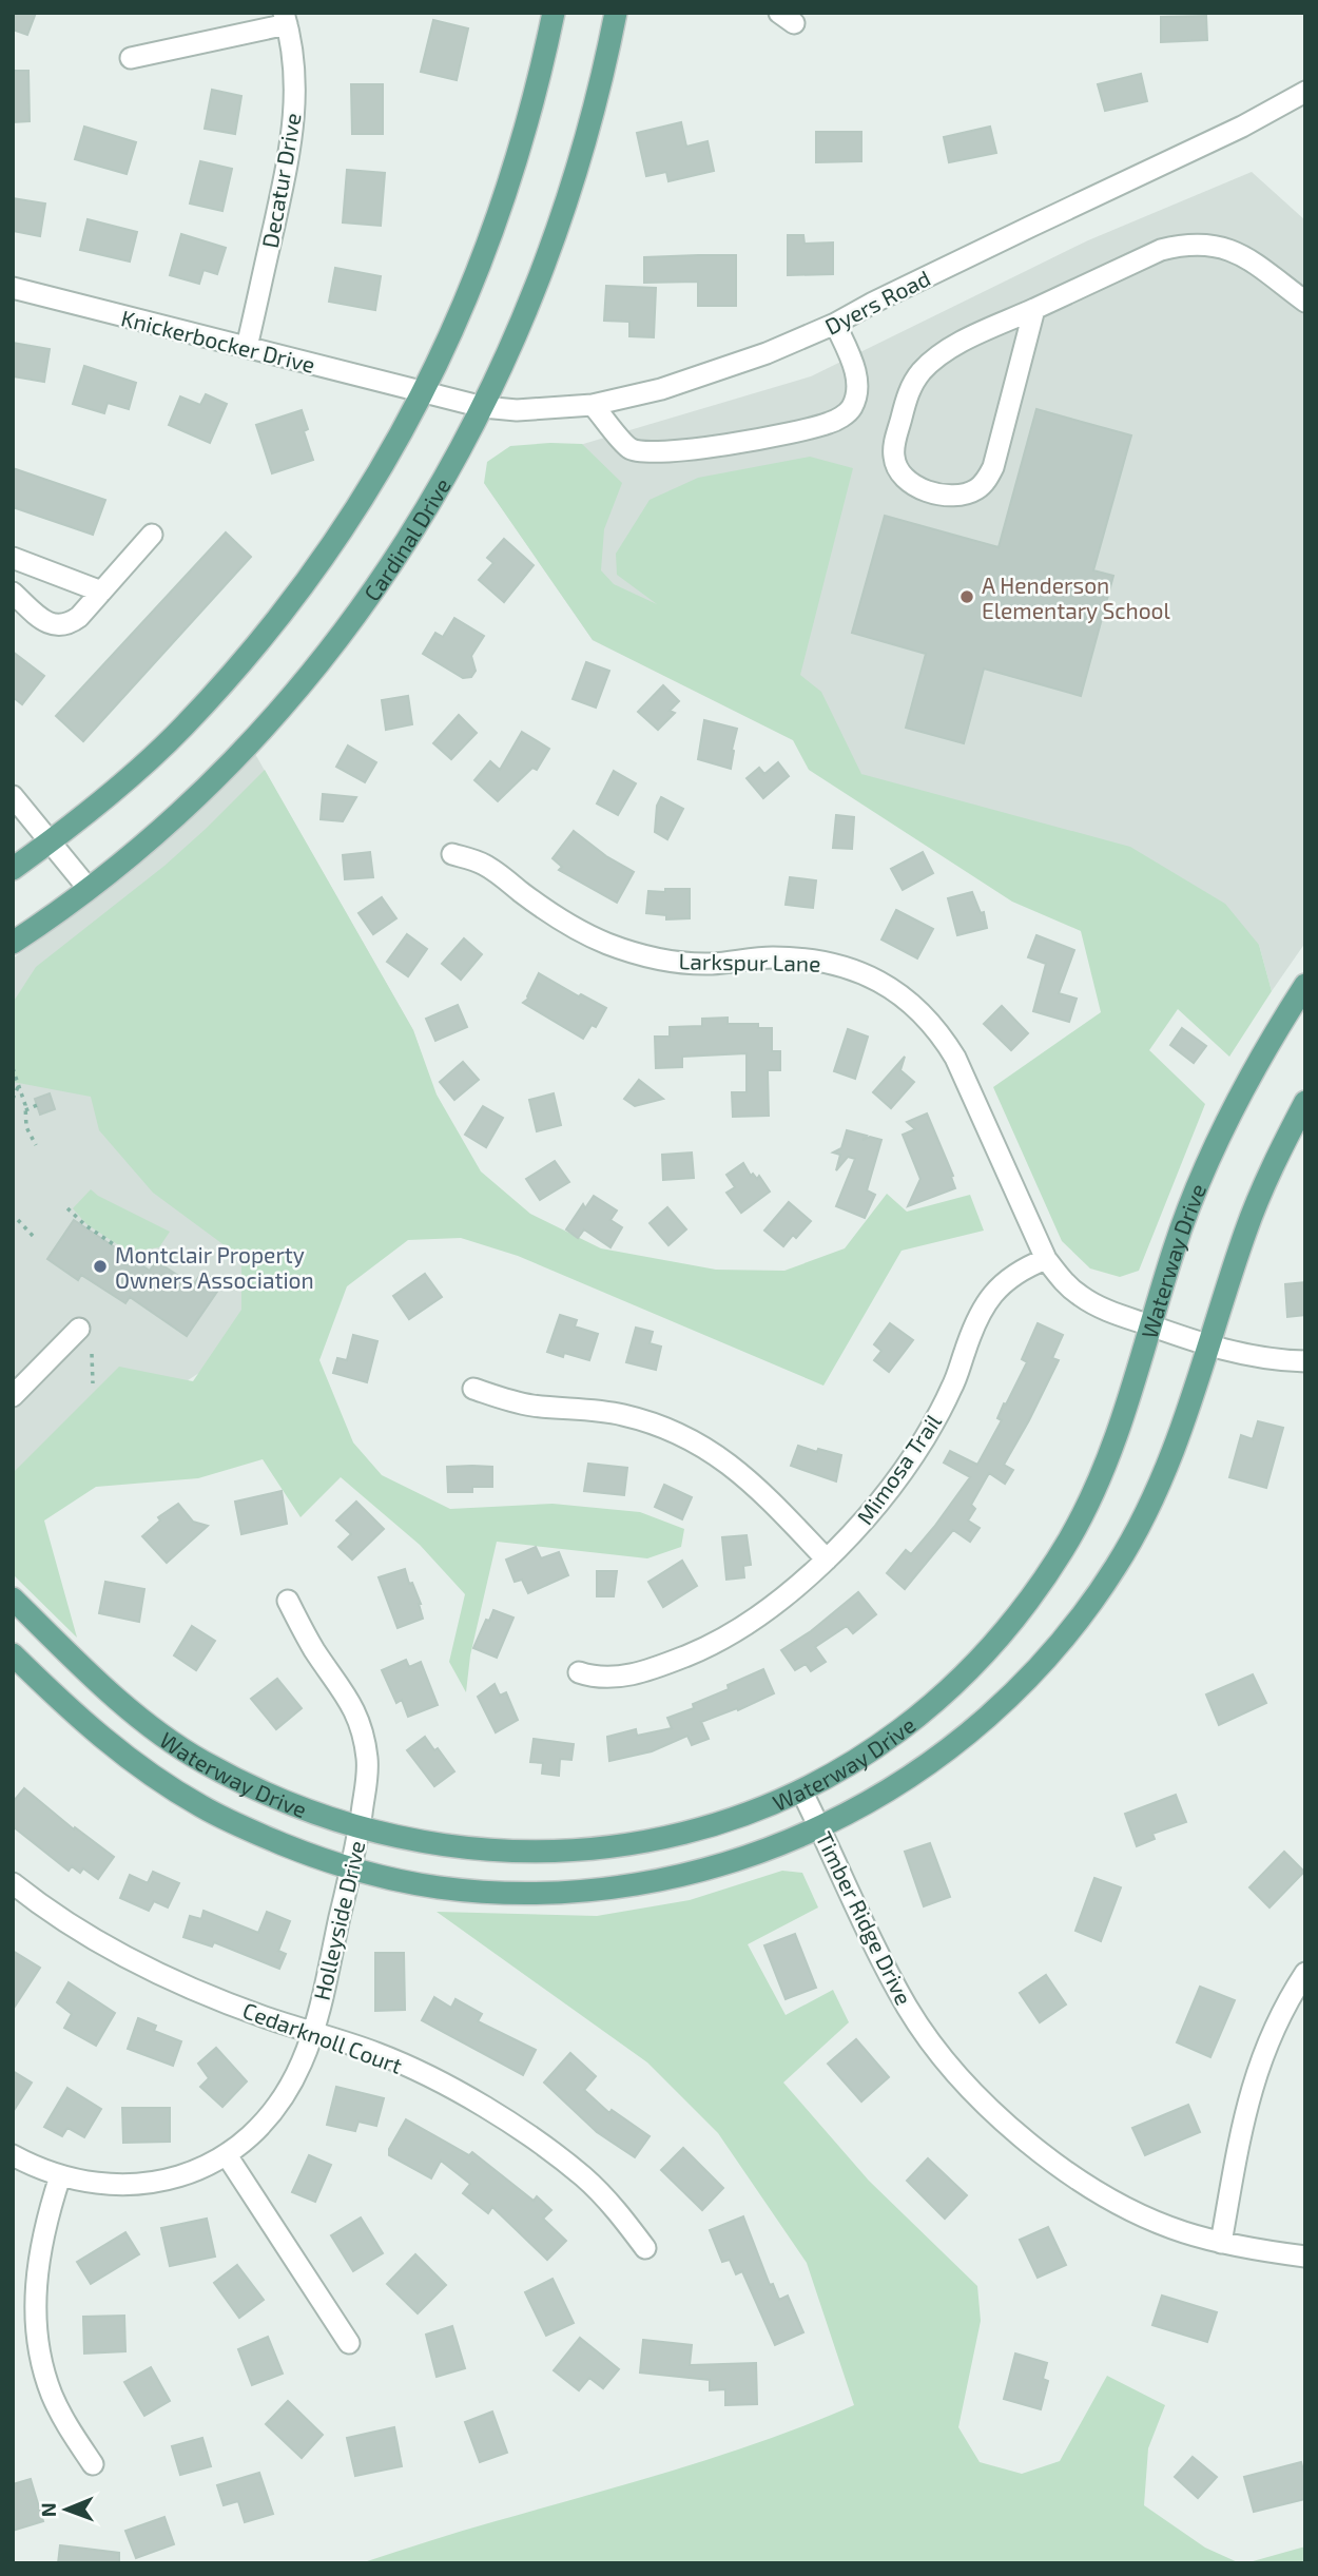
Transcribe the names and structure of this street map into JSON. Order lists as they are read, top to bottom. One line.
{"streets":{"main road":["Cardinal Drive","Waterway Drive"],"street":["Decatur Drive","Dyers Road","Knickerbocker Drive","Larkspur Lane","Mimosa Trail","Timber Ridge Drive","Holleyside Drive","Cedarknoll Court"]},"crossings":[["Decatur Drive","Knickerbocker Drive"],["Dyers Road","Knickerbocker Drive"],["Dyers Road","Cardinal Drive"],["Larkspur Lane","Waterway Drive"],["Larkspur Lane","Mimosa Trail"],["Waterway Drive","Timber Ridge Drive"],["Waterway Drive","Holleyside Drive"],["Holleyside Drive","Cedarknoll Court"]],"places":["A Henderson Elementary School","Montclair Property Owners Association"],"north":"left"}
